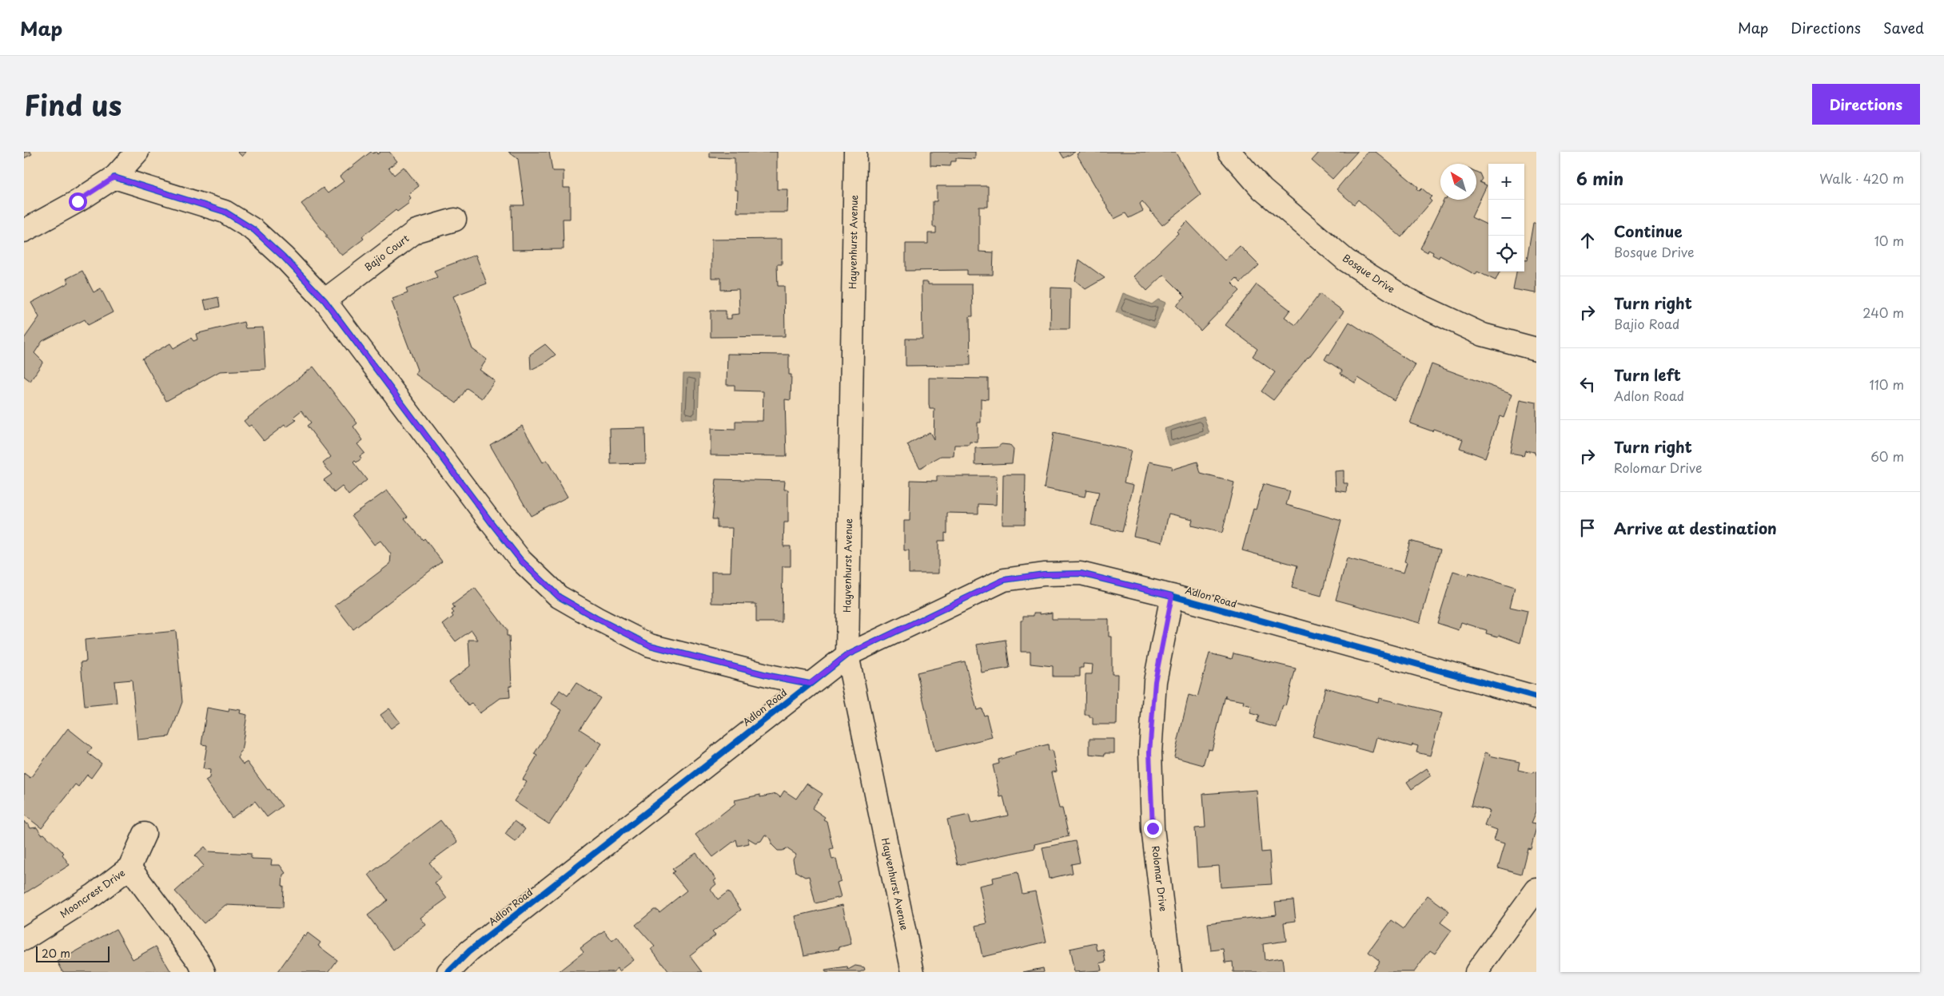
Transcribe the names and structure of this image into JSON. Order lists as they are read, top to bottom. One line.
{"streets":{"street":["Hayvenhurst Avenue","Bajio Court","Bosque Drive","Adlon Road","Rolomar Drive","Mooncrest Drive"]},"crossings":[["Hayvenhurst Avenue","Adlon Road"],["Adlon Road","Rolomar Drive"]],"scale_bar":"20 m","north":"top left","page":{"header":"Map","nav":["Map","Directions","Saved"],"title":"Find us","buttons":"Directions","heading":["6 min","Walk · 420 m"],"map_buttons":["+","−"],"list":[["Continue","Bosque Drive","10 m"],["Turn right","Bajio Road","240 m"],["Turn left","Adlon Road","110 m"],["Turn right","Rolomar Drive","60 m"],"Arrive at destination"],"scale":"20 m"}}
